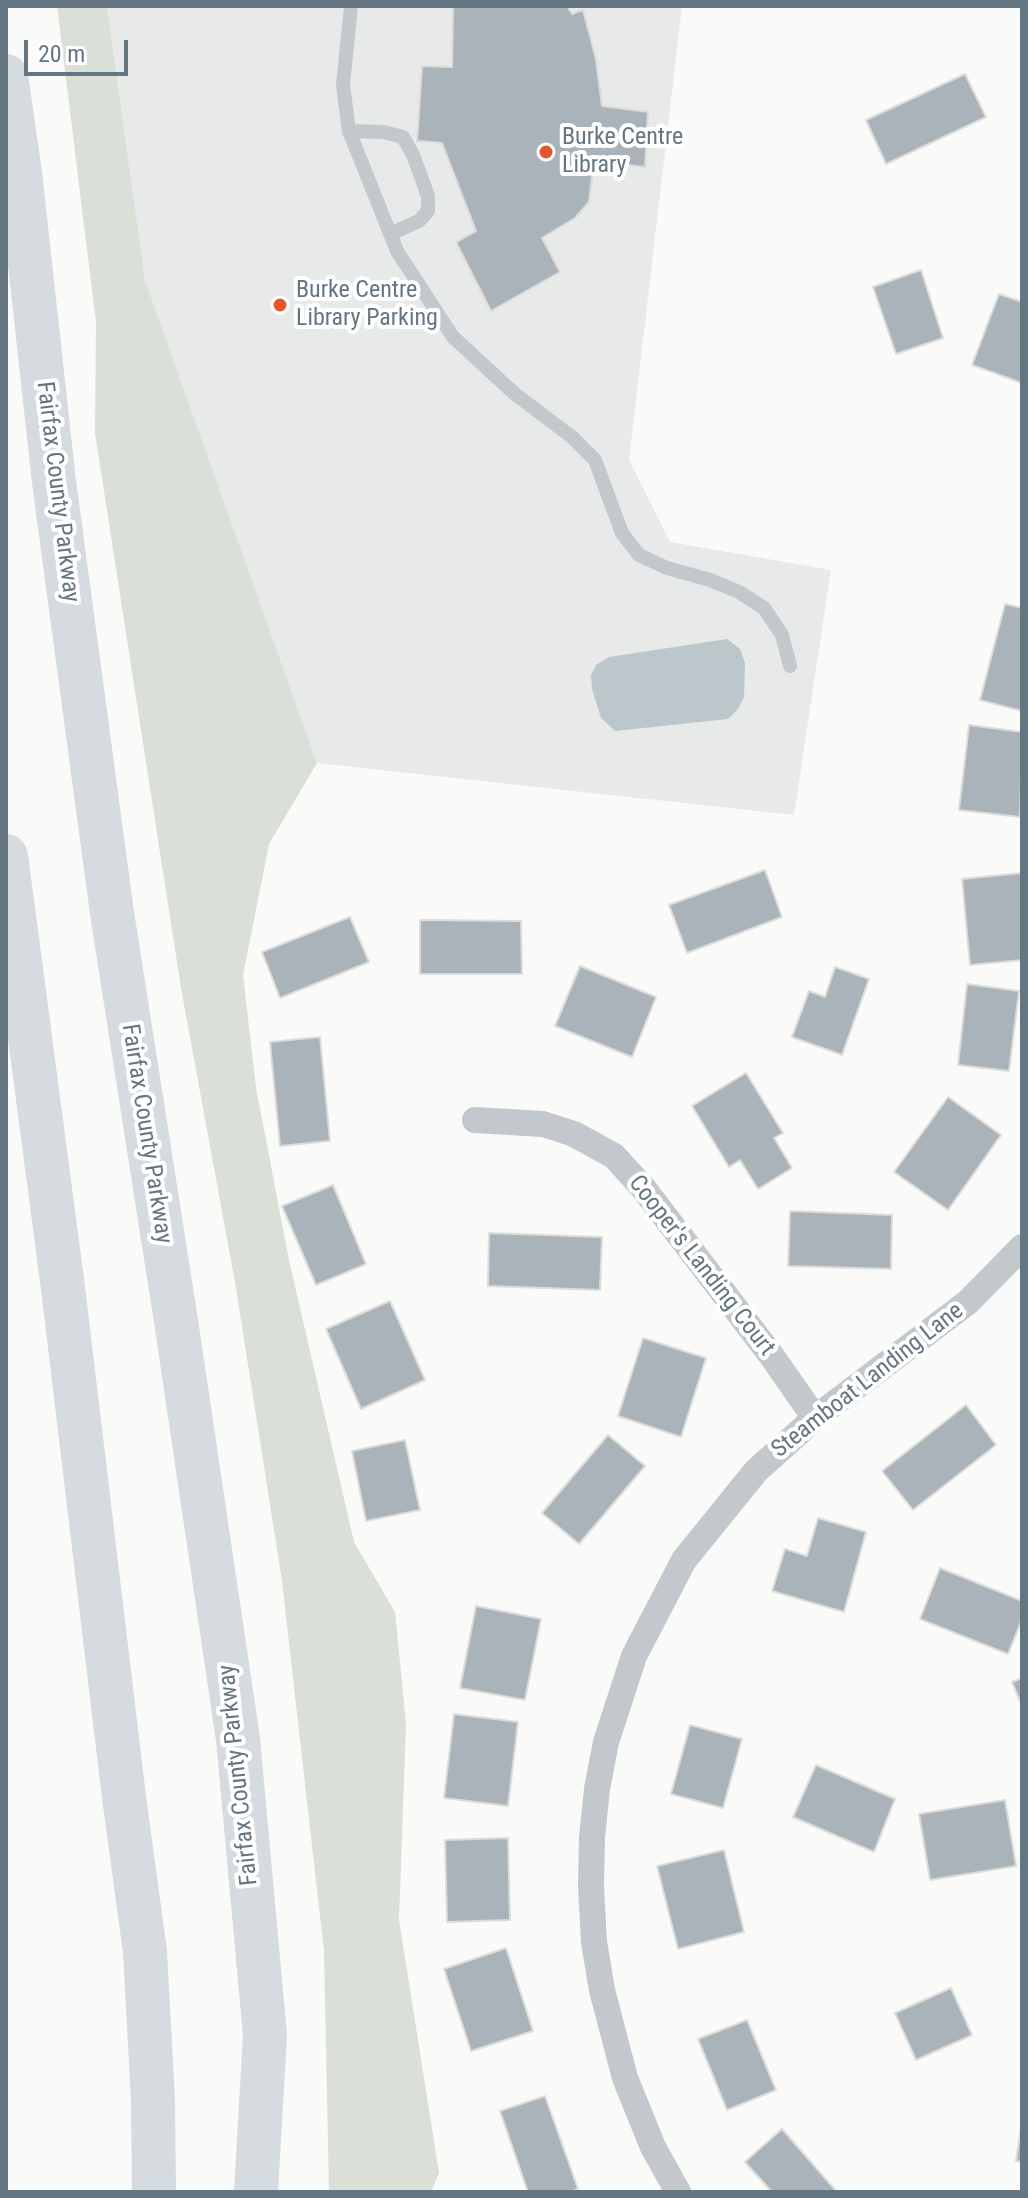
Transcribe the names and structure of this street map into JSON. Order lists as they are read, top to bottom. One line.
{"streets":{"highway":["Fairfax County Parkway"],"street":["Cooper's Landing Court","Steamboat Landing Lane"]},"crossings":[["Cooper's Landing Court","Steamboat Landing Lane"]],"places":["Burke Centre Library","Burke Centre Library Parking"],"scale_bar":"20 m"}
